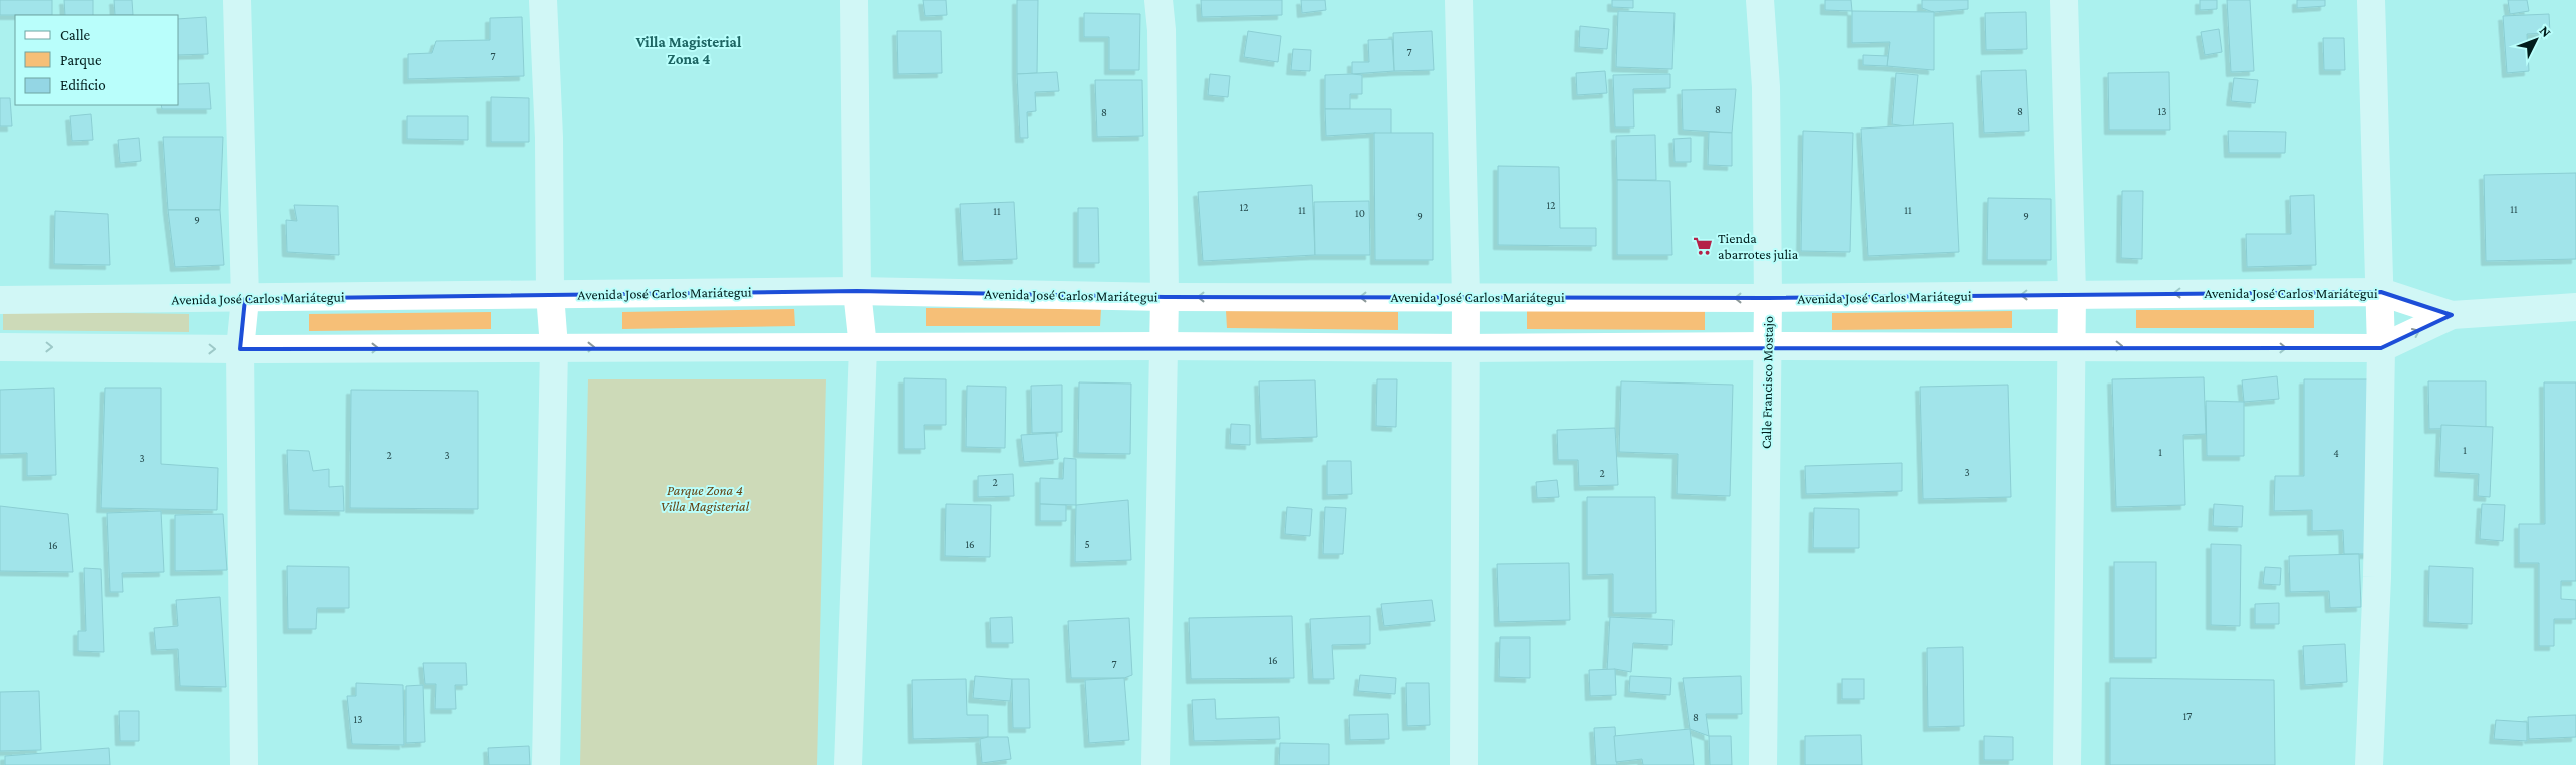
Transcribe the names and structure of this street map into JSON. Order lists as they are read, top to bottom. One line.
{"streets":{"street":["Avenida José Carlos Mariátegui","Calle Francisco Mostajo"]},"crossings":[["Avenida José Carlos Mariátegui","Calle Francisco Mostajo"]],"districts":["Villa Magisterial Zona 4"],"parks":["Parque Zona 4 Villa Magisterial"],"places":{"supermarket":["Tienda abarrotes julia"]},"house_numbers":["7","7","8","8","13","8","12","12","11","11","11","11","10","9","9","9","1","1","4","2","3","3","3","2","2","16","5","16","16","7","17","8","13"],"legend":["Calle","Parque","Edificio"],"north":"top right"}
